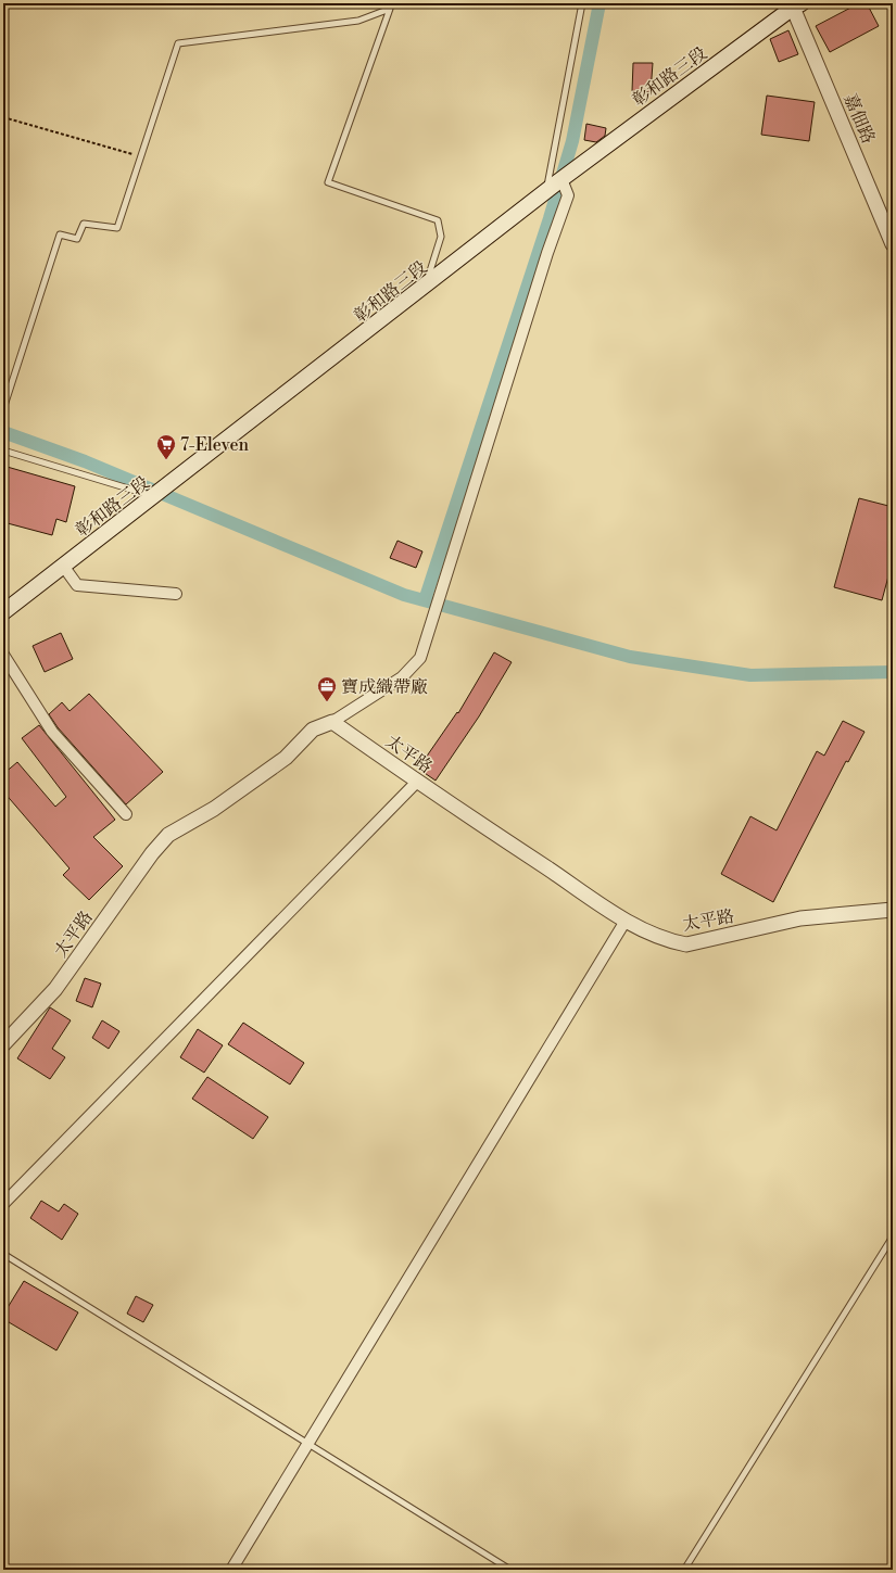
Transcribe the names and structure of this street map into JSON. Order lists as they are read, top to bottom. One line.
{"streets":{"main road":["彰和路三段"],"street":["嘉佃路","太平路"]},"crossings":[["彰和路三段","嘉佃路"]],"places":{"supermarket":["7-Eleven"],"office":["寶成織帶廠"]}}
